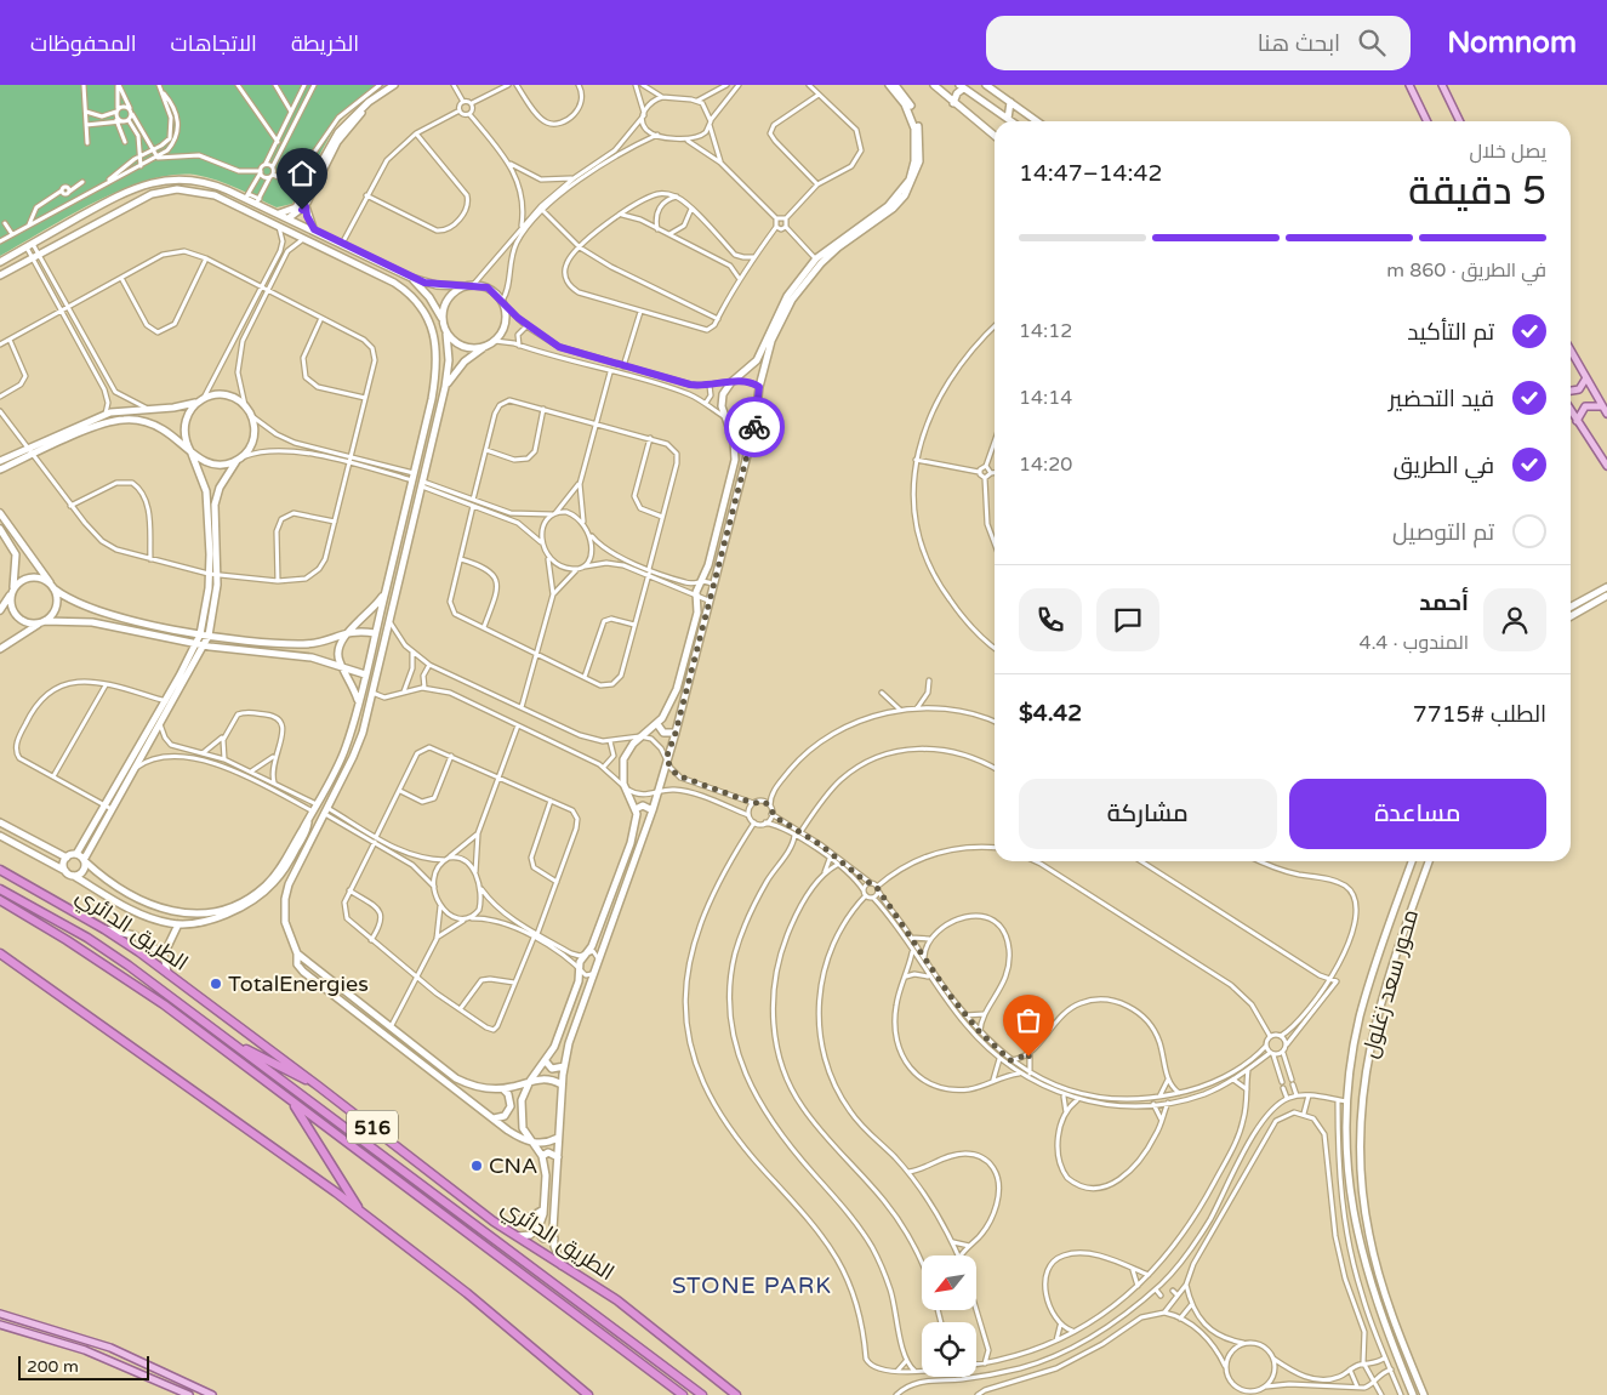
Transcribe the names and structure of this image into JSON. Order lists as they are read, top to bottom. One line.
{"streets":{"highway":["الطريق الدائري","516"],"street":["محور سعد زغلول"]},"crossings":[["الطريق الدائري","516"]],"districts":["STONE PARK"],"places":["TotalEnergies","CNA"],"scale_bar":"200 m","north":"bottom left","page":{"header":"Nomnom","search":"ابحث هنا","nav":["الخريطة","الاتجاهات","المحفوظات"],"heading":["5 دقيقة","يصل خلال","14:42–14:47"],"panel":["أحمد","المندوب · 4.4","الطلب #7715","$4.42"],"bar":"في الطريق · 860 m","list":[["تم التأكيد","14:12"],["قيد التحضير","14:14"],["في الطريق","14:20"],"تم التوصيل"],"buttons":["مساعدة","مشاركة"],"scale":"200 m"}}
